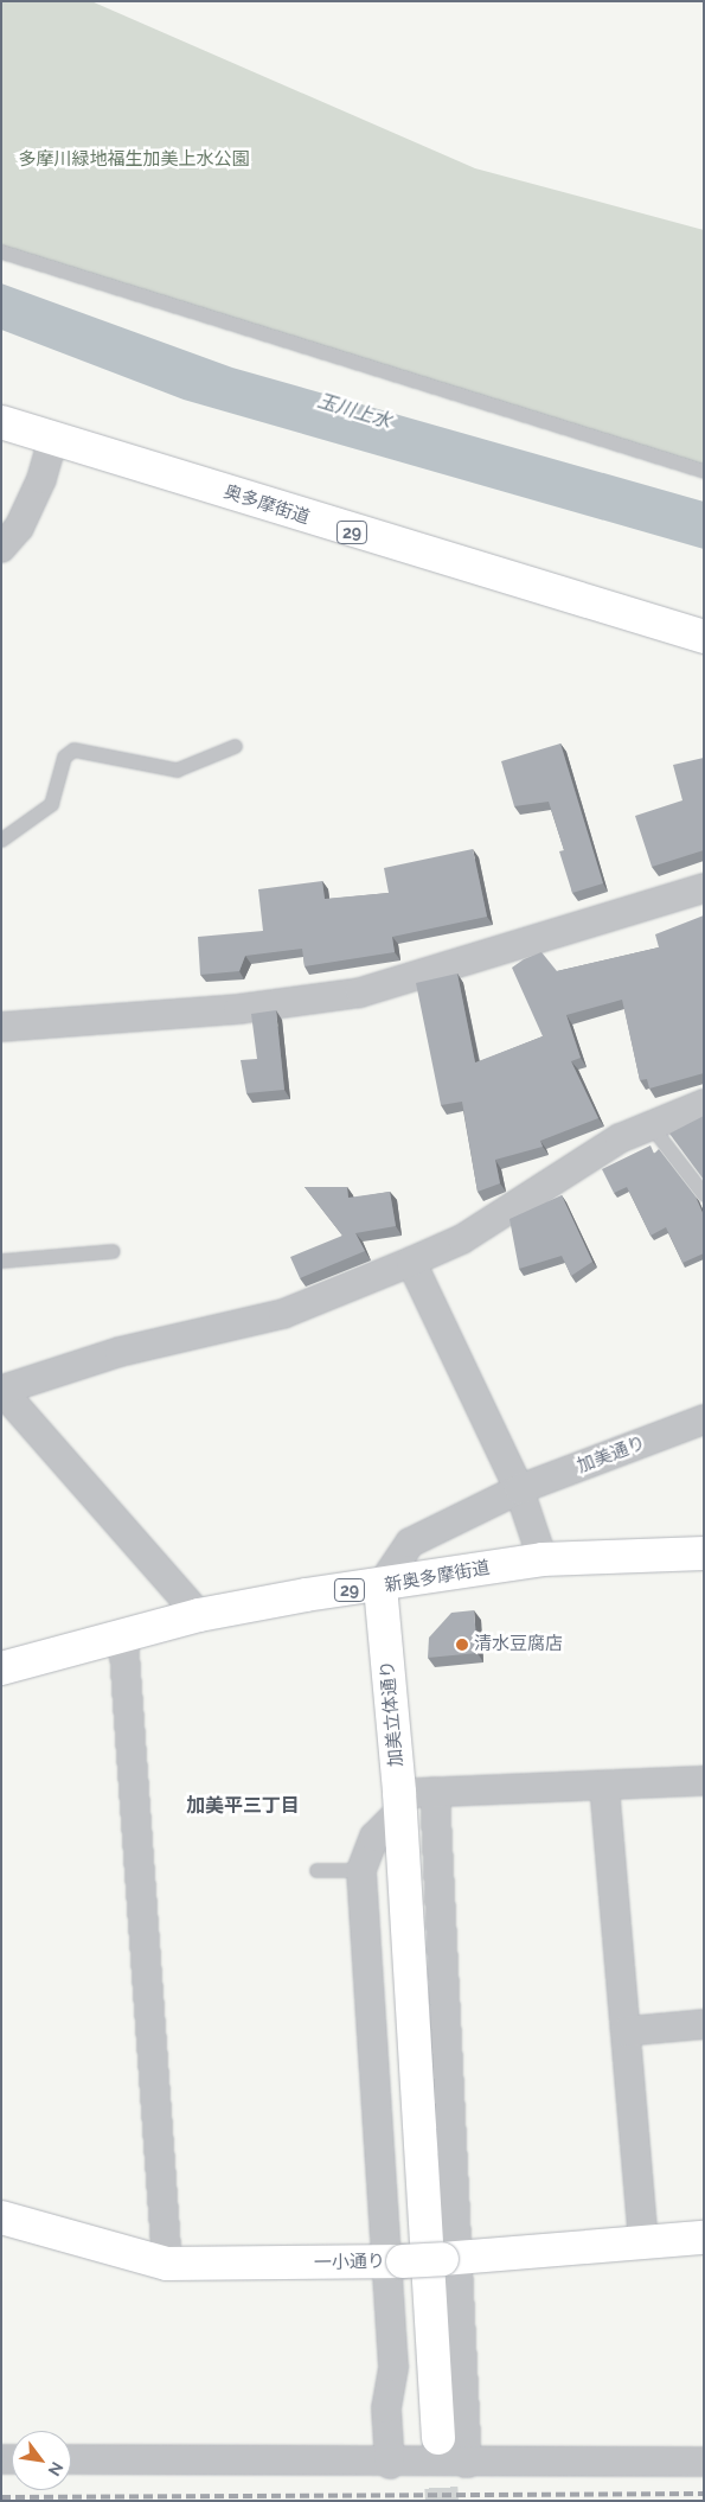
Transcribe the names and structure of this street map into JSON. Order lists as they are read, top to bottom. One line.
{"streets":{"street":["奥多摩街道","29","加美通り","新奥多摩街道","加美立体通り","一小通り"]},"crossings":[["加美通り","新奥多摩街道"],["加美通り","加美立体通り"],["新奥多摩街道","加美立体通り"]],"districts":["加美平三丁目"],"water":["玉川上水"],"parks":["多摩川緑地福生加美上水公園"],"places":["清水豆腐店"],"north":"bottom right"}
